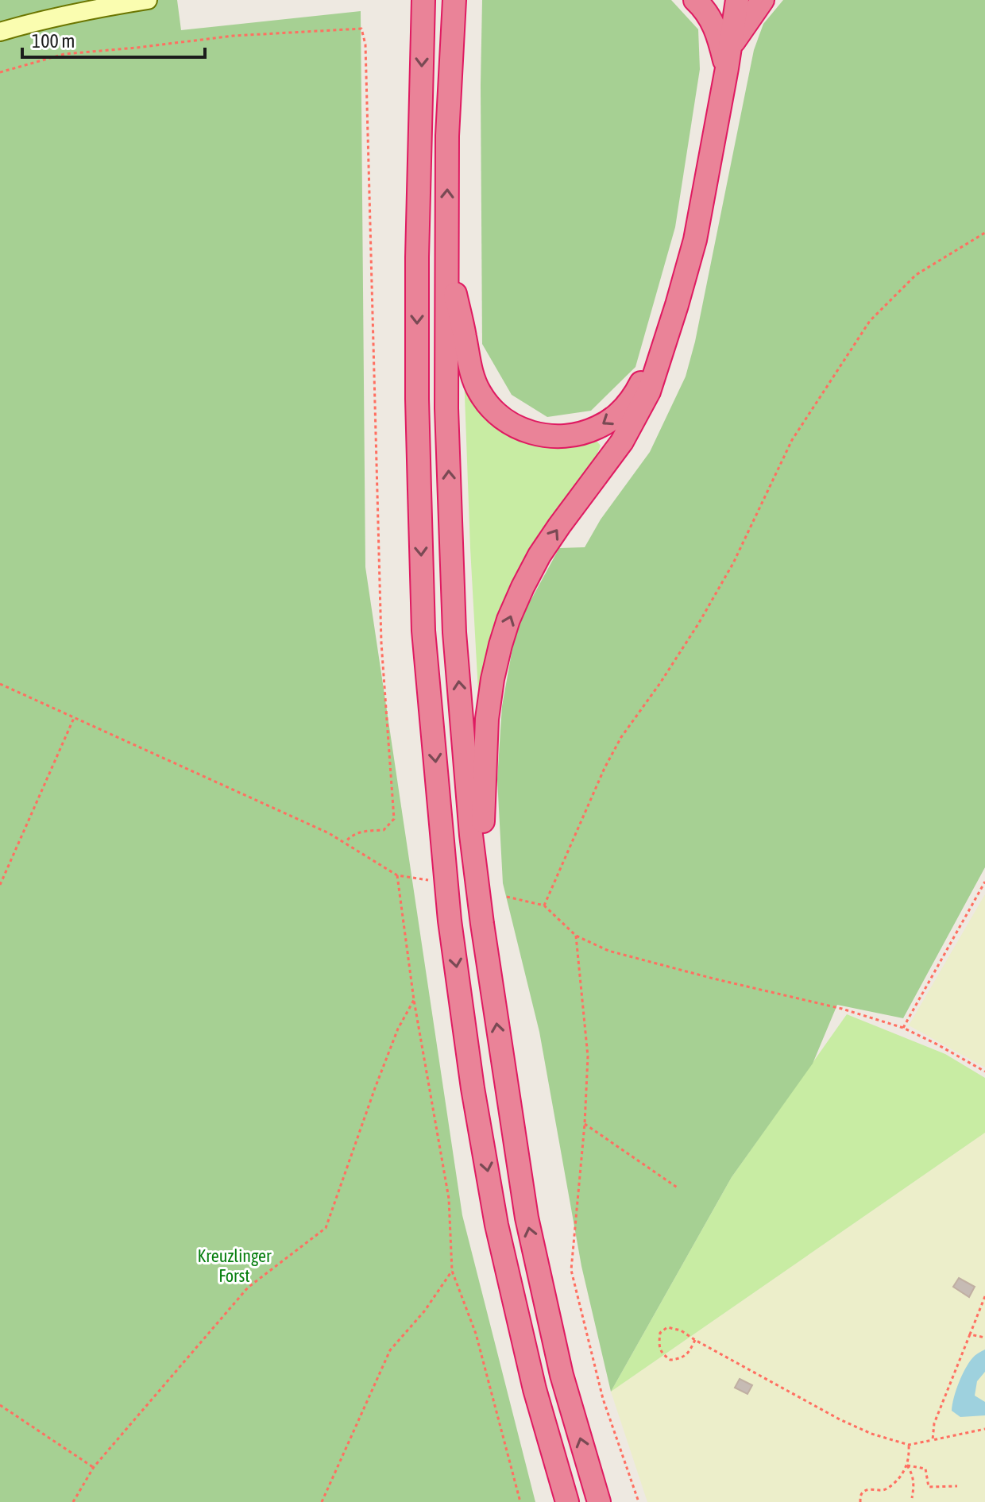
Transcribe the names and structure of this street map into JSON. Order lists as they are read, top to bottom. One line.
{"parks":["Kreuzlinger Forst"],"scale_bar":"100 m"}
